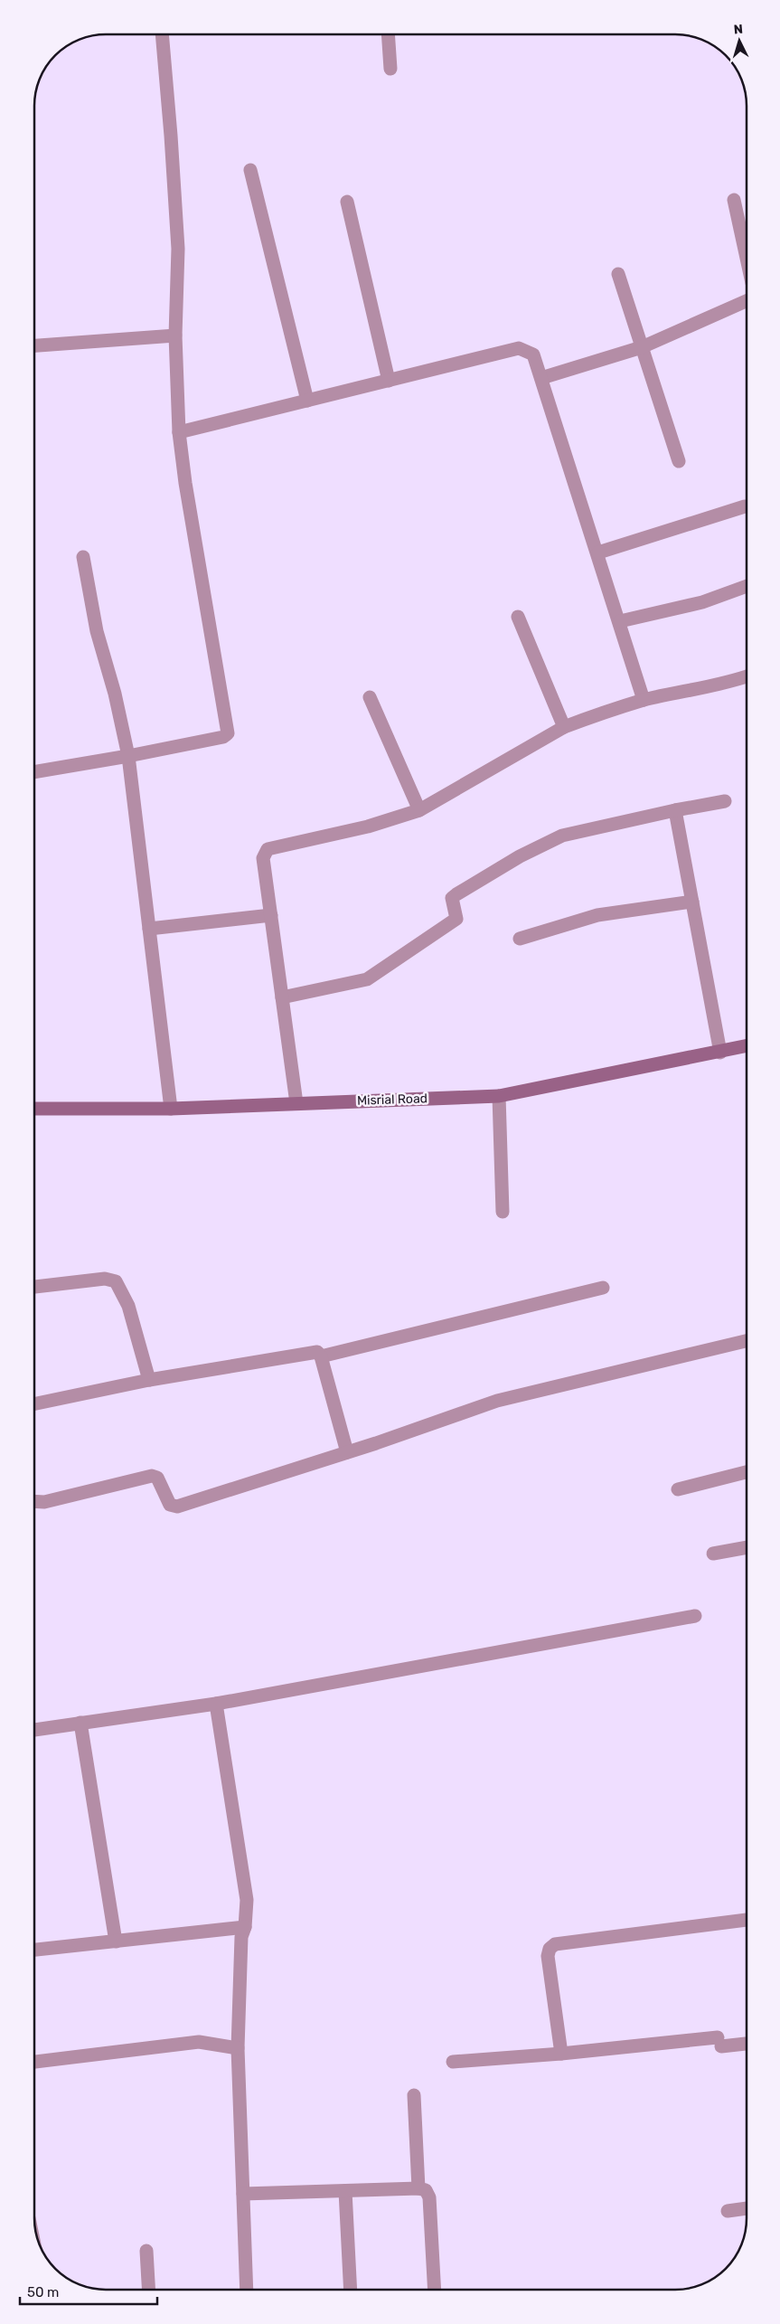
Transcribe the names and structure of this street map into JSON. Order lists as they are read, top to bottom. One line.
{"streets":{"main road":["Misrial Road"]},"scale_bar":"50 m","north":"top"}
